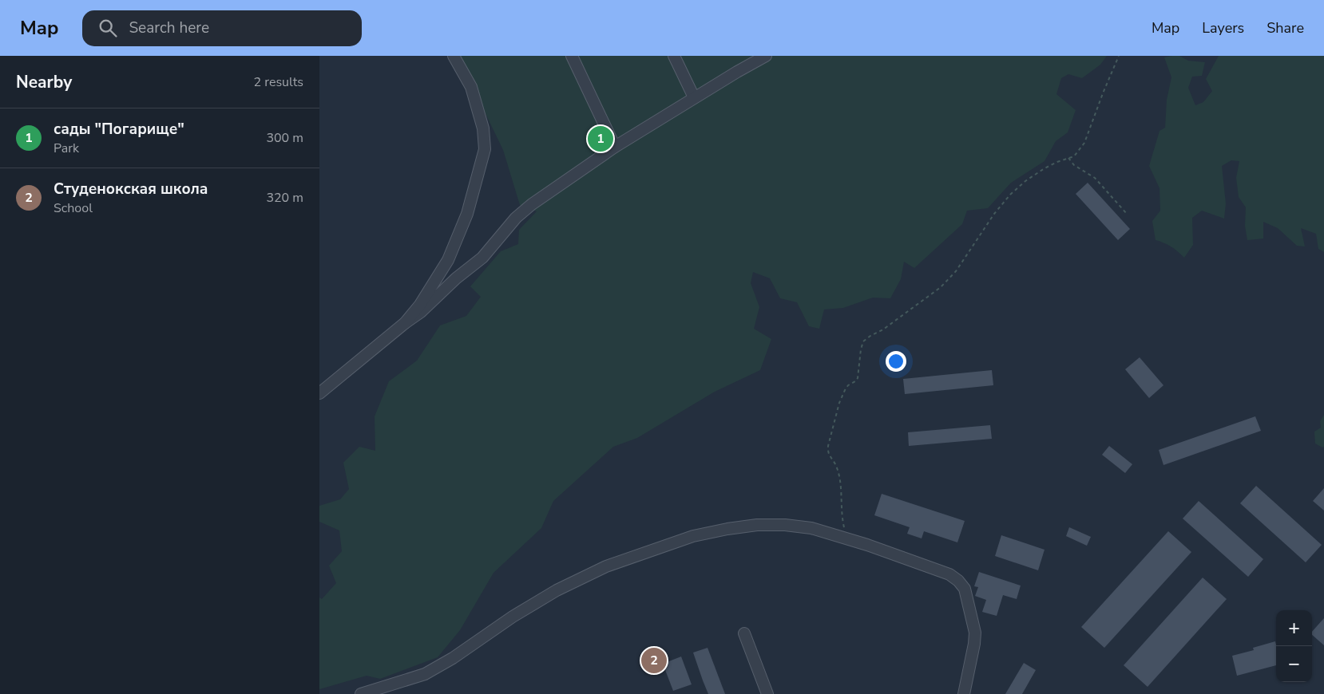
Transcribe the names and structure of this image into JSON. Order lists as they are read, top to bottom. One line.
{"page":{"header":"Map","search":"Search here","nav":["Map","Layers","Share"],"heading":["Nearby","2 results"],"list":[{"mark":"1","name":"сады \"Погарище\"","note":"Park","value":"300 m"},{"mark":"2","name":"Студенокская школа","note":"School","value":"320 m"}],"pins":["1","2"],"map_buttons":["+","−"]}}
